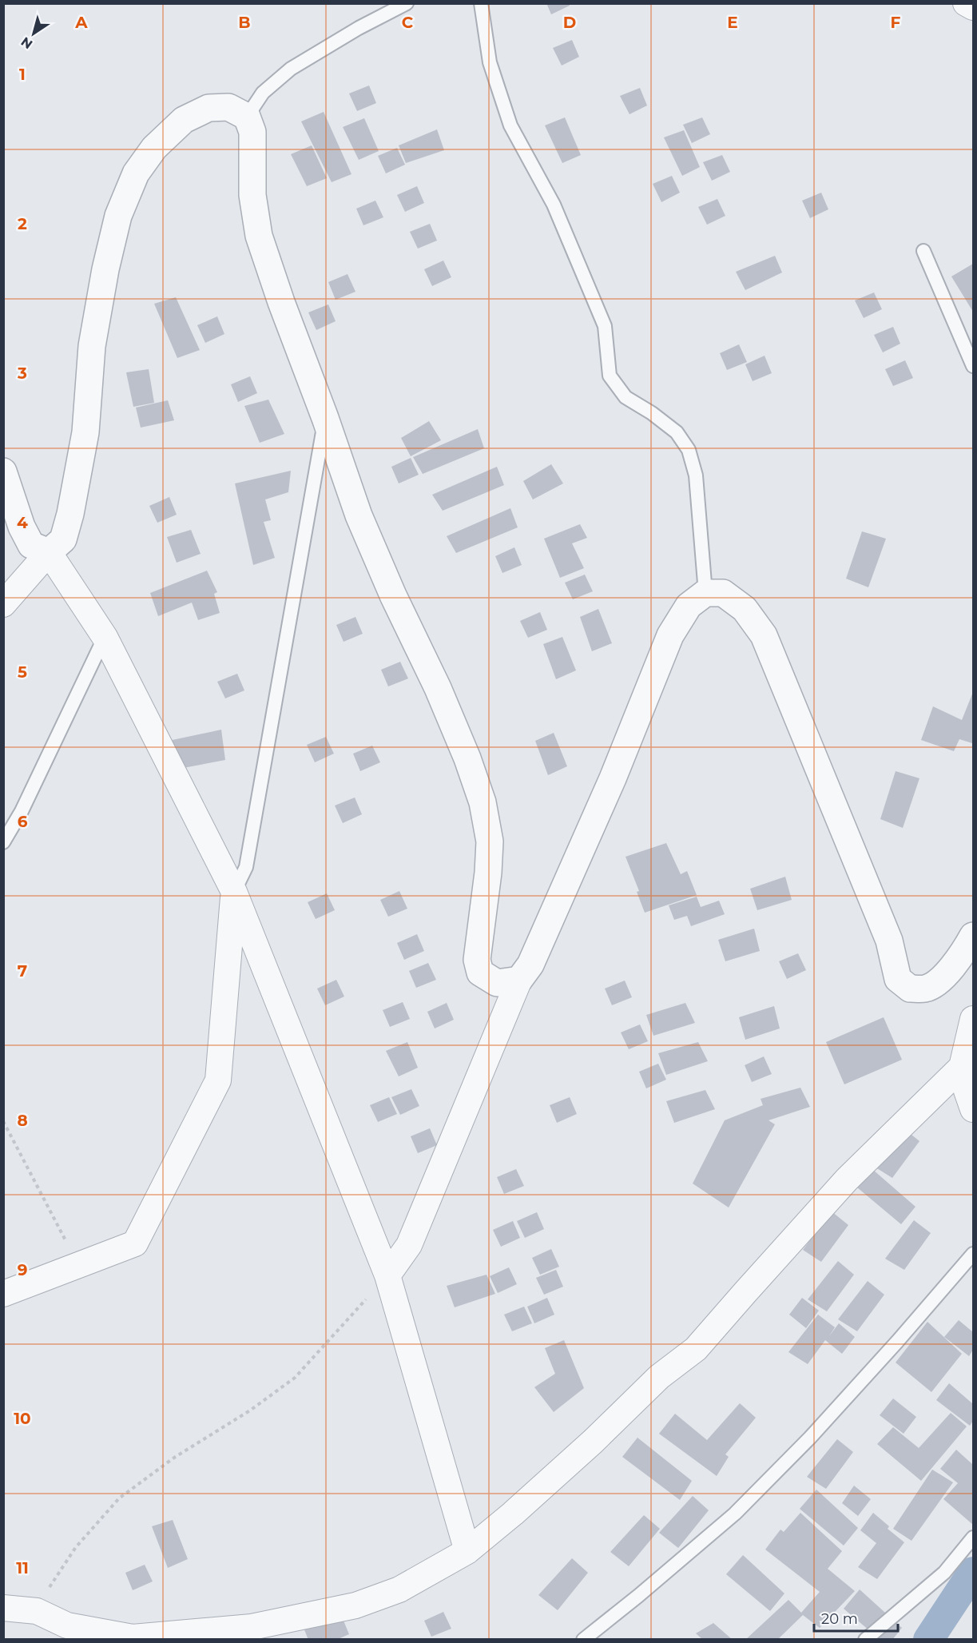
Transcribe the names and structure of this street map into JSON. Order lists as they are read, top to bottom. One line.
{"scale_bar":"20 m","north":"bottom left","grid":{"columns":["A","B","C","D","E","F"],"rows":["1","2","3","4","5","6","7","8","9","10","11"]}}
